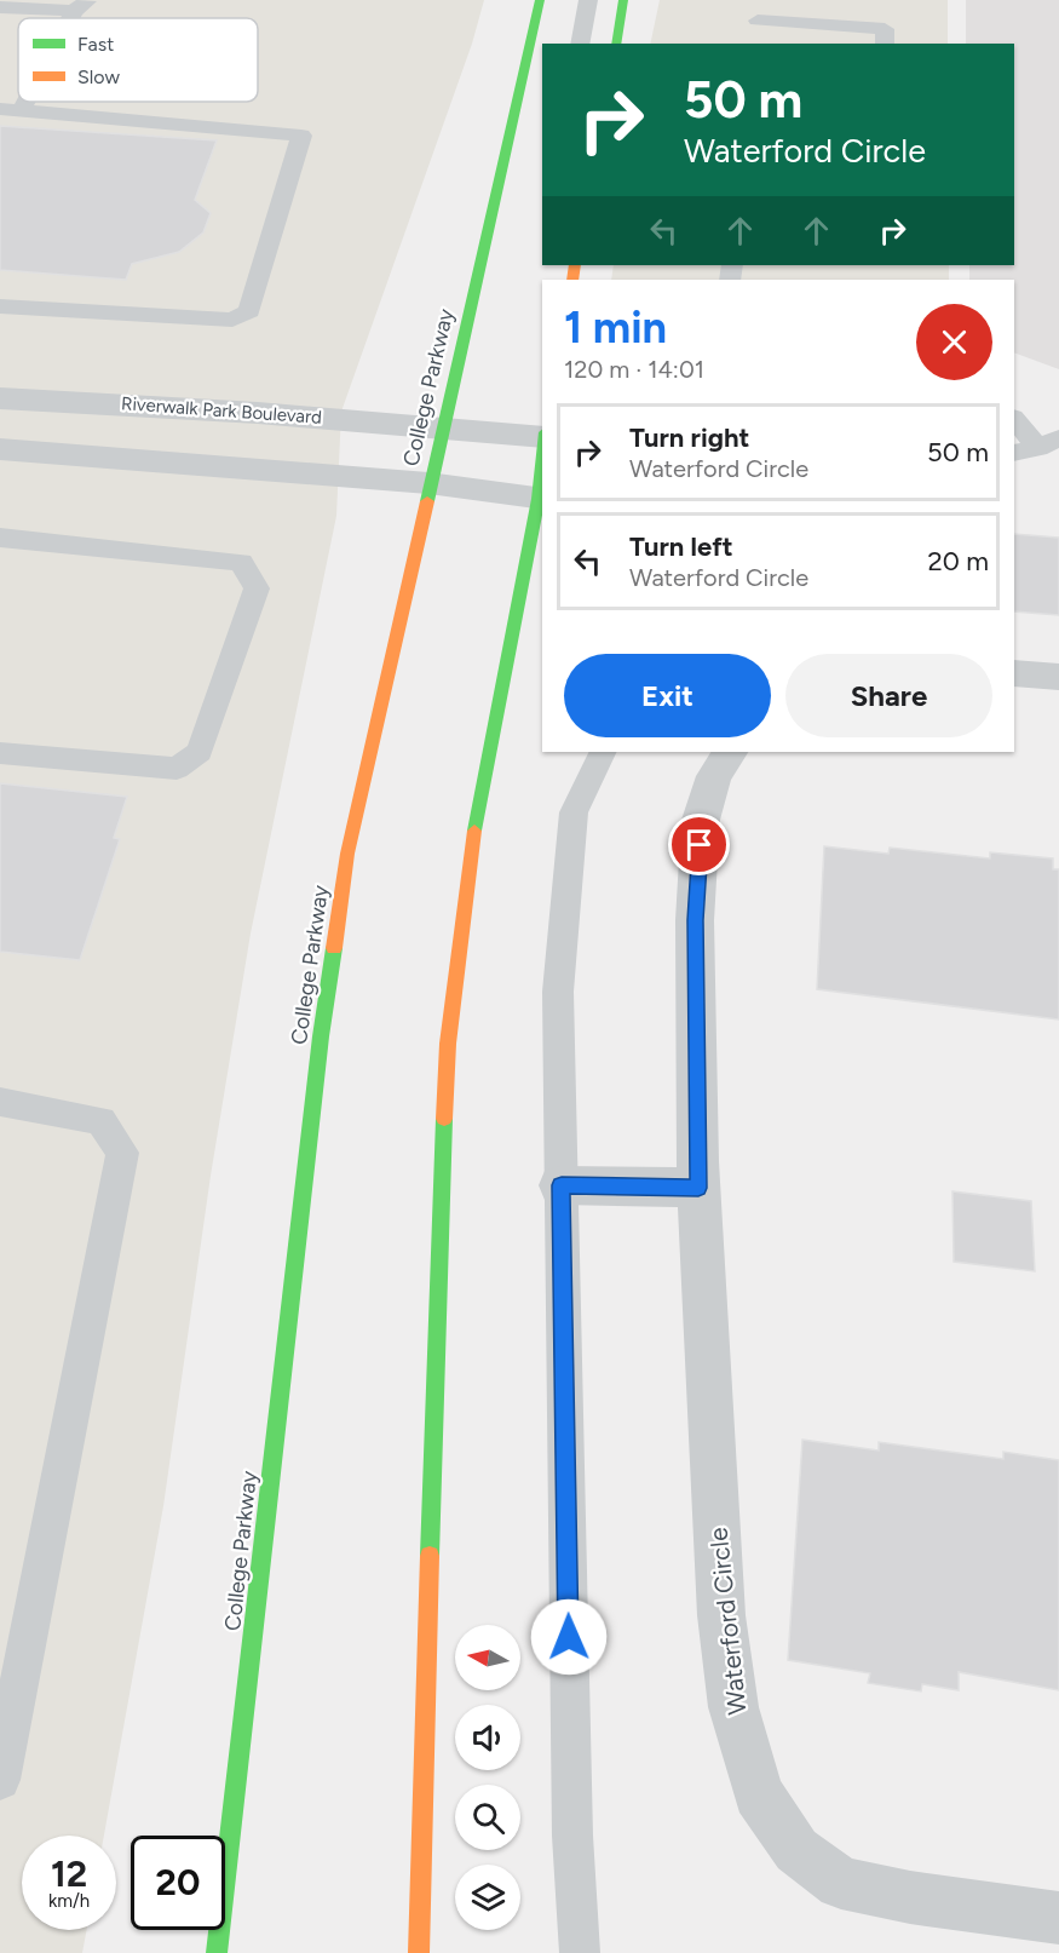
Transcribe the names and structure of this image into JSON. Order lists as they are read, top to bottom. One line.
{"streets":{"main road":["College Parkway"],"street":["Riverwalk Park Boulevard","Waterford Circle"]},"crossings":[["College Parkway","Riverwalk Park Boulevard"]],"legend":["Fast","Slow"],"north":"left","page":{"turn":["50 m","Waterford Circle"],"heading":["1 min","120 m · 14:01"],"list":[{"name":"Turn right","note":"Waterford Circle","value":"50 m"},{"name":"Turn left","note":"Waterford Circle","value":"20 m"}],"buttons":["Exit","Share"],"speed":"12 km/h","limit":"20"}}
